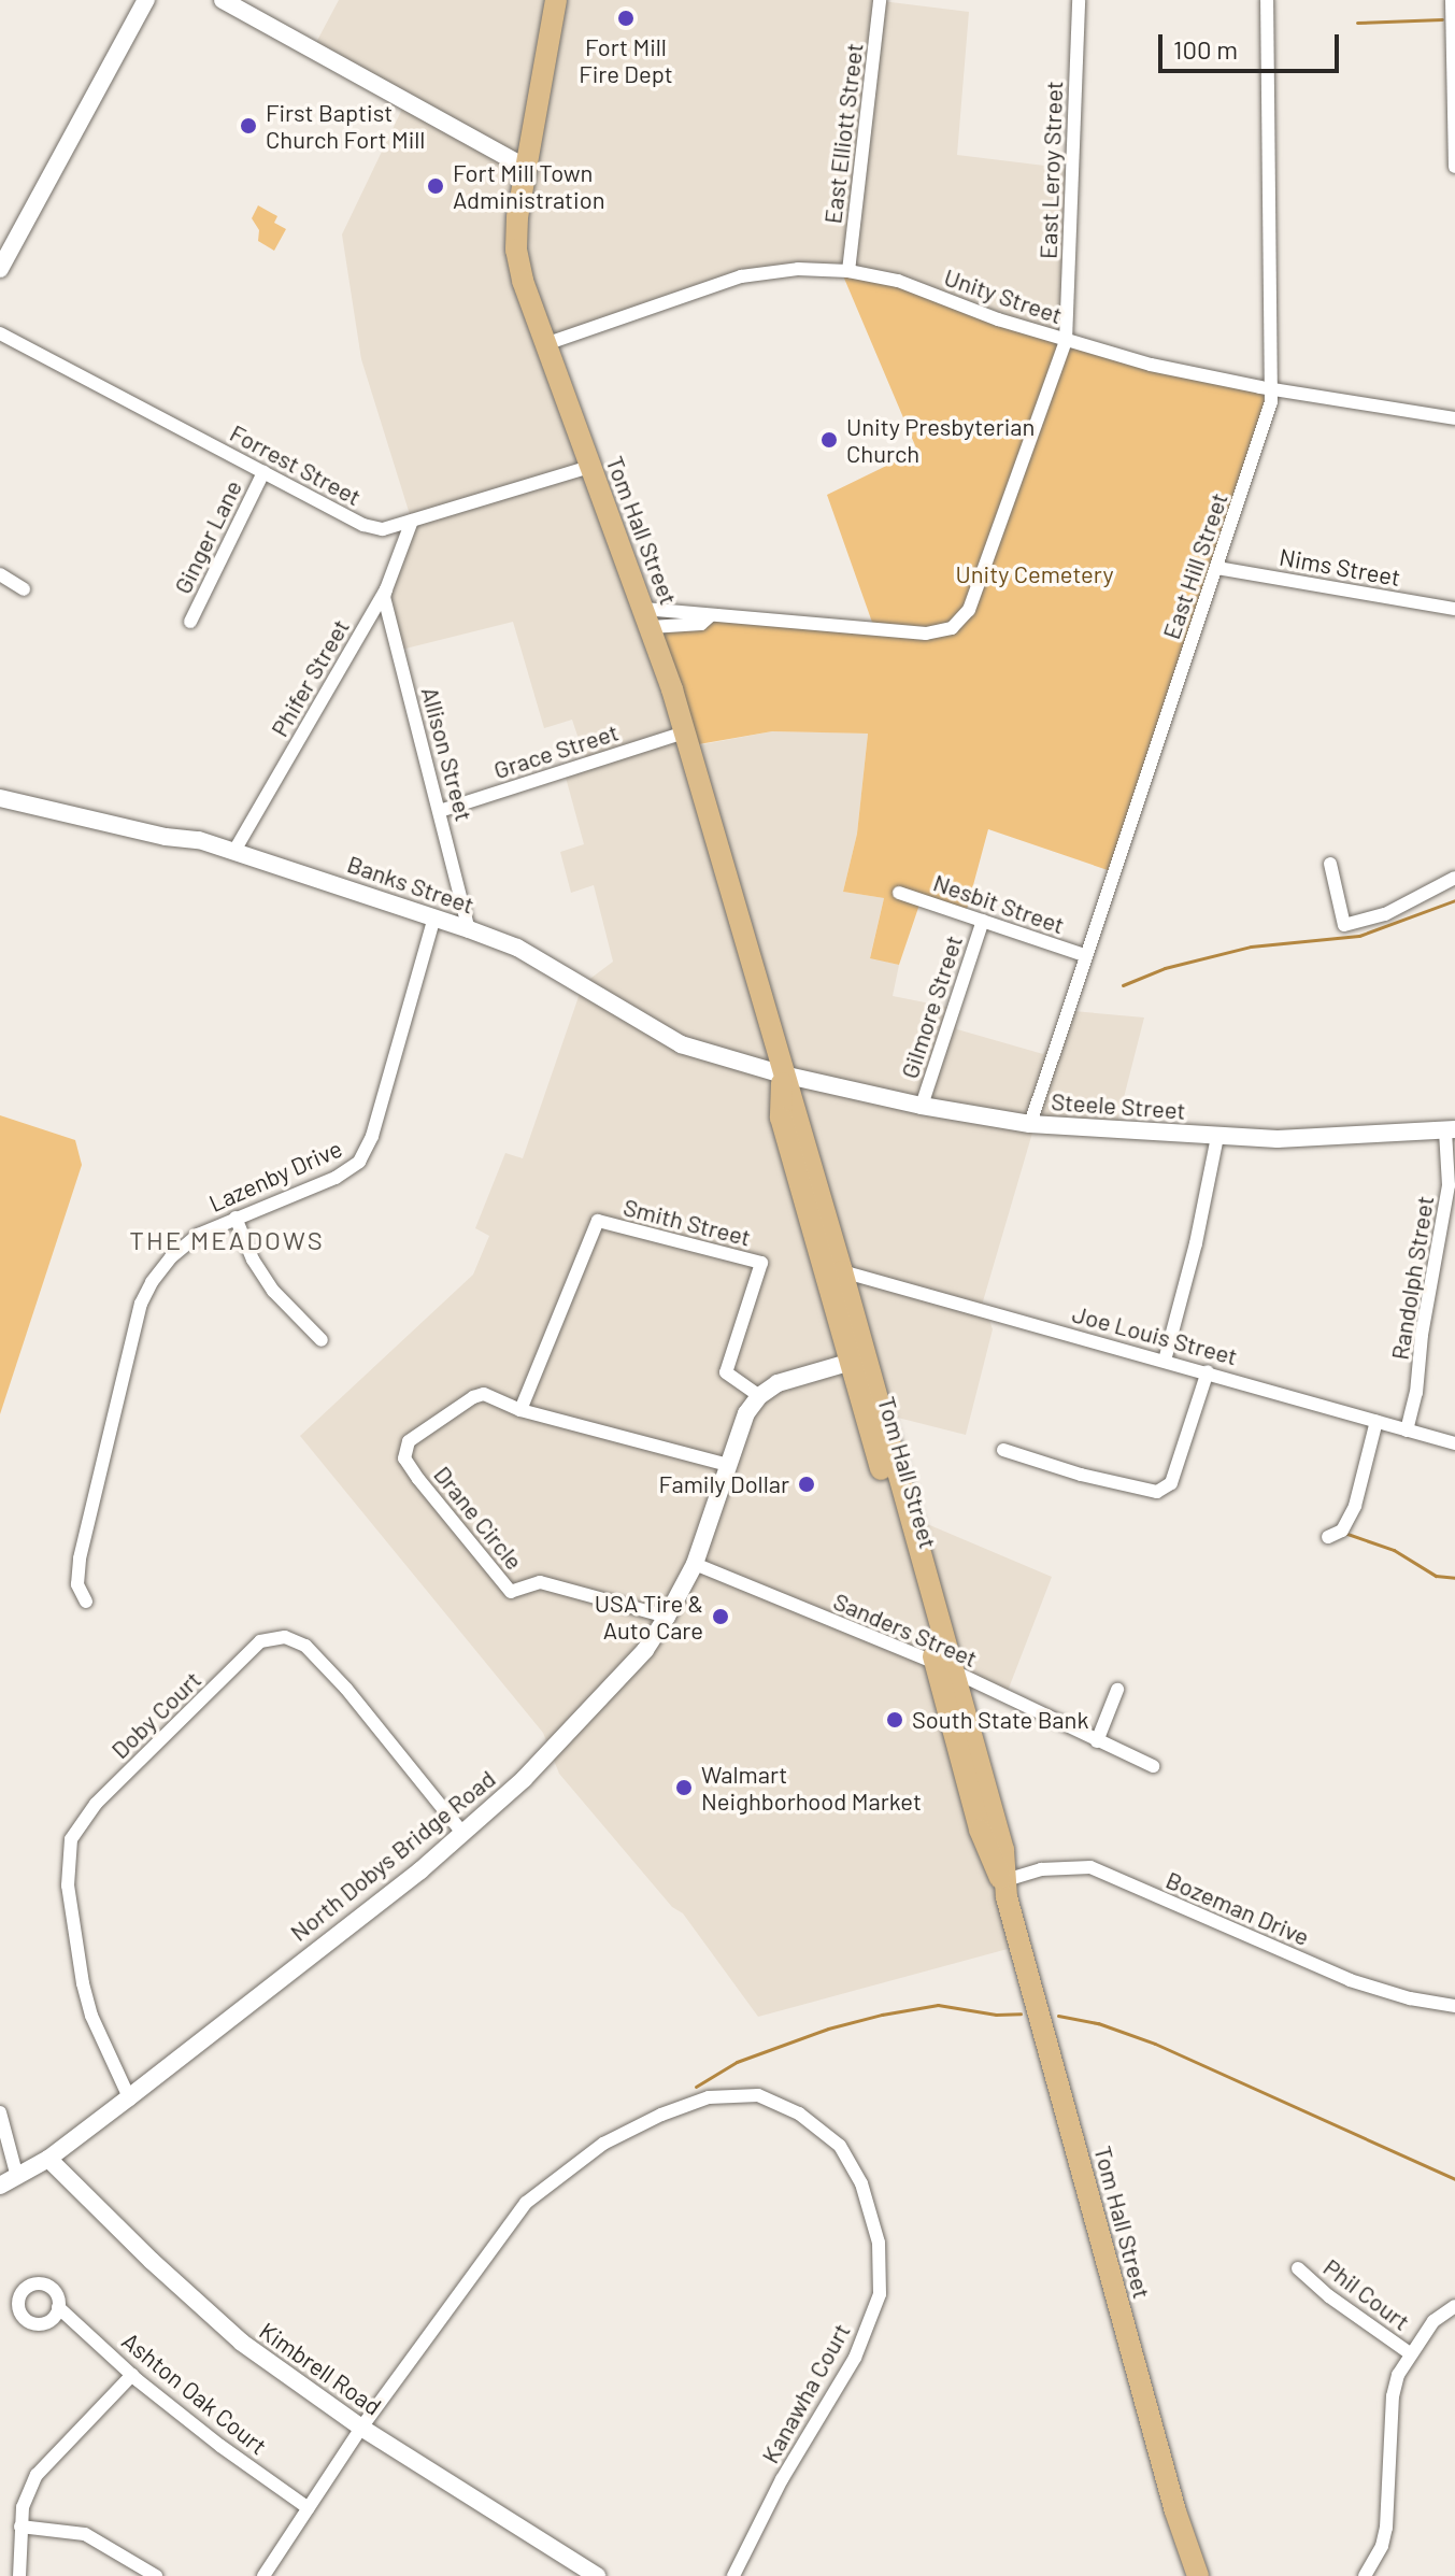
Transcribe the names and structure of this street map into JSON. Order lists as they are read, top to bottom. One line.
{"streets":{"main road":["Tom Hall Street"],"street":["East Elliott Street","East Leroy Street","Unity Street","Forrest Street","Ginger Lane","East Hill Street","Nims Street","Phifer Street","Grace Street","Allison Street","Banks Street","Nesbit Street","Gilmore Street","Steele Street","Lazenby Drive","Smith Street","Randolph Street","Joe Louis Street","Drane Circle","Sanders Street","Doby Court","North Dobys Bridge Road","Bozeman Drive","Phil Court","Kimbrell Road","Ashton Oak Court","Kanawha Court"]},"crossings":[["East Elliott Street","Unity Street"],["East Leroy Street","Unity Street"],["East Leroy Street","Tom Hall Street"],["Unity Street","Tom Hall Street"],["Unity Street","East Hill Street"],["Forrest Street","Tom Hall Street"],["Forrest Street","Ginger Lane"],["Forrest Street","Phifer Street"],["Tom Hall Street","Grace Street"],["Tom Hall Street","Banks Street"],["Tom Hall Street","Steele Street"],["Tom Hall Street","Joe Louis Street"],["Tom Hall Street","Sanders Street"],["Tom Hall Street","Bozeman Drive"],["East Hill Street","Nims Street"],["East Hill Street","Nesbit Street"],["East Hill Street","Steele Street"],["Phifer Street","Allison Street"],["Phifer Street","Banks Street"],["Grace Street","Allison Street"],["Allison Street","Banks Street"],["Banks Street","Steele Street"],["Banks Street","Lazenby Drive"],["Nesbit Street","Gilmore Street"],["Gilmore Street","Steele Street"],["Steele Street","Randolph Street"],["Smith Street","Drane Circle"],["Smith Street","North Dobys Bridge Road"],["Randolph Street","Joe Louis Street"],["Drane Circle","North Dobys Bridge Road"],["Sanders Street","North Dobys Bridge Road"],["Doby Court","North Dobys Bridge Road"],["North Dobys Bridge Road","Kimbrell Road"],["Kimbrell Road","Kanawha Court"],["Ashton Oak Court","Kanawha Court"]],"districts":["THE MEADOWS"],"parks":["Unity Cemetery"],"places":["Fort Mill Fire Dept","First Baptist Church Fort Mill","Fort Mill Town Administration","Unity Presbyterian Church","Family Dollar","USA Tire & Auto Care","South State Bank","Walmart Neighborhood Market"],"scale_bar":"100 m"}
